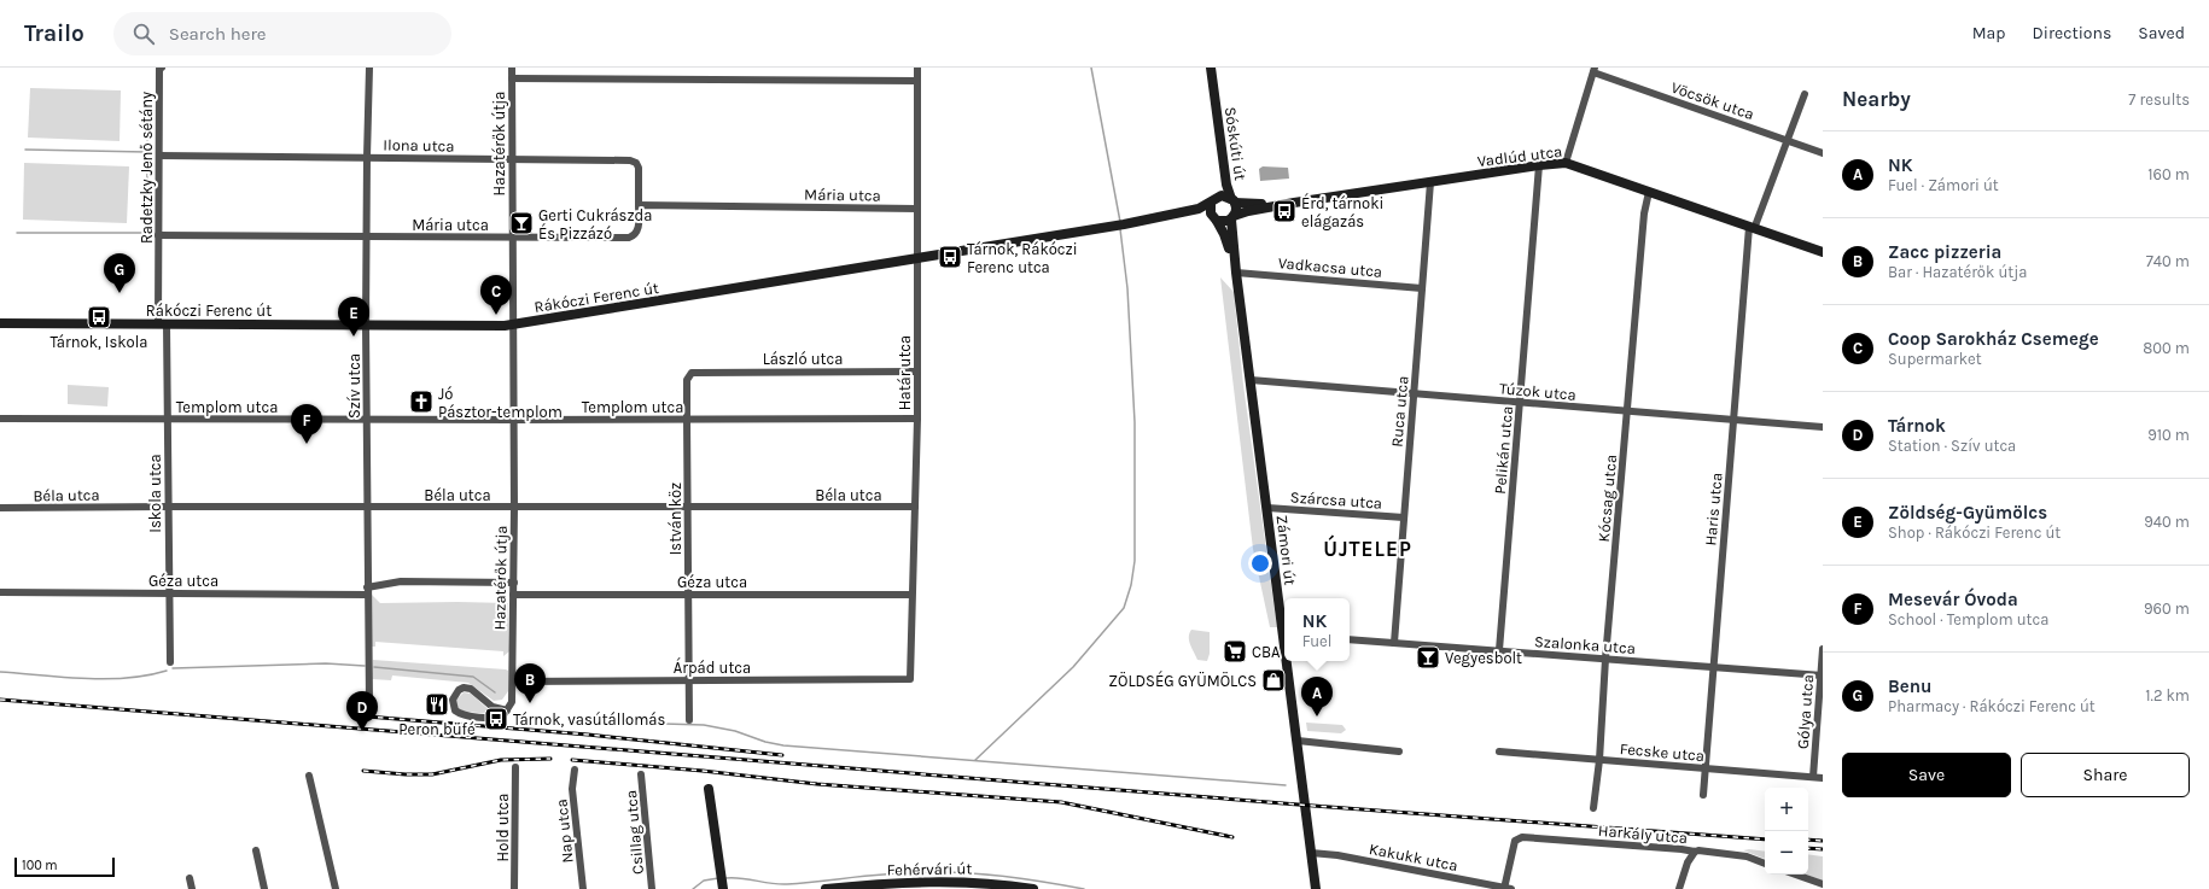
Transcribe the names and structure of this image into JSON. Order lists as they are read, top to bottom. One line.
{"streets":{"street":["Vöcsök utca","Hazatérők útja","Sóskúti út","Ilona utca","Vadlúd utca","Radetzky Jenő sétány","Mária utca","Vadkacsa utca","Rákóczi Ferenc út","László utca","Határ utca","Szív utca","Túzok utca","Templom utca","Ruca utca","Pelikán utca","Iskola utca","Béla utca","Kócsag utca","Szárcsa utca","Haris utca","István köz","Zámori út","Géza utca","Szalonka utca","Árpád utca","Gólya utca","Fecske utca","Hold utca","Nap utca","Csillag utca","Harkály utca","Kakukk utca","Fehérvári út"]},"crossings":[["Vöcsök utca","Haris utca"],["Hazatérők útja","Ilona utca"],["Hazatérők útja","Mária utca"],["Hazatérők útja","Rákóczi Ferenc út"],["Hazatérők útja","Templom utca"],["Hazatérők útja","Béla utca"],["Hazatérők útja","Géza utca"],["Hazatérők útja","Árpád utca"],["Sóskúti út","Vadlúd utca"],["Sóskúti út","Zámori út"],["Ilona utca","Radetzky Jenő sétány"],["Ilona utca","Mária utca"],["Ilona utca","Szív utca"],["Vadlúd utca","Ruca utca"],["Vadlúd utca","Pelikán utca"],["Vadlúd utca","Kócsag utca"],["Vadlúd utca","Haris utca"],["Vadlúd utca","Zámori út"],["Radetzky Jenő sétány","Mária utca"],["Radetzky Jenő sétány","Rákóczi Ferenc út"],["Radetzky Jenő sétány","Iskola utca"],["Mária utca","Határ utca"],["Mária utca","Szív utca"],["Vadkacsa utca","Ruca utca"],["Vadkacsa utca","Zámori út"],["Rákóczi Ferenc út","Határ utca"],["Rákóczi Ferenc út","Szív utca"],["Rákóczi Ferenc út","Iskola utca"],["László utca","Határ utca"],["László utca","István köz"],["Határ utca","Templom utca"],["Határ utca","Béla utca"],["Határ utca","Géza utca"],["Határ utca","Árpád utca"],["Szív utca","Templom utca"],["Szív utca","Béla utca"],["Szív utca","Géza utca"],["Túzok utca","Ruca utca"],["Túzok utca","Pelikán utca"],["Túzok utca","Kócsag utca"],["Túzok utca","Haris utca"],["Túzok utca","Zámori út"],["Templom utca","Iskola utca"],["Templom utca","István köz"],["Ruca utca","Szárcsa utca"],["Ruca utca","Szalonka utca"],["Pelikán utca","Szalonka utca"],["Iskola utca","Béla utca"],["Iskola utca","Géza utca"],["Béla utca","István köz"],["Kócsag utca","Szalonka utca"],["Kócsag utca","Fecske utca"],["Szárcsa utca","Zámori út"],["Haris utca","Szalonka utca"],["Haris utca","Fecske utca"],["István köz","Géza utca"],["István köz","Árpád utca"],["Zámori út","Kakukk utca"],["Szalonka utca","Gólya utca"],["Gólya utca","Fecske utca"],["Harkály utca","Kakukk utca"]],"districts":["ÚJTELEP"],"places":{"bus stop":["Érd, tárnoki elágazás","Tárnok, Rákóczi Ferenc utca","Tárnok, Iskola","Tárnok, vasútállomás"],"bar":["Gerti Cukrászda És Pizzázó","Vegyesbolt"],"church":["Jó Pásztor-templom"],"supermarket":["CBA"],"shop":["ZÖLDSÉG GYÜMÖLCS"],"restaurant":["Peron büfé"]},"scale_bar":"100 m","page":{"header":"Trailo","search":"Search here","nav":["Map","Directions","Saved"],"heading":["Nearby","7 results"],"list":[{"mark":"A","name":"NK","note":"Fuel · Zámori út","value":"160 m"},{"mark":"B","name":"Zacc pizzeria","note":"Bar · Hazatérők útja","value":"740 m"},{"mark":"C","name":"Coop Sarokház Csemege","note":"Supermarket","value":"800 m"},{"mark":"D","name":"Tárnok","note":"Station · Szív utca","value":"910 m"},{"mark":"E","name":"Zöldség-Gyümölcs","note":"Shop · Rákóczi Ferenc út","value":"940 m"},{"mark":"F","name":"Mesevár Óvoda","note":"School · Templom utca","value":"960 m"},{"mark":"G","name":"Benu","note":"Pharmacy · Rákóczi Ferenc út","value":"1.2 km"}],"pins":["G","C","E","F","B","A","D"],"popup":["NK","Fuel"],"buttons":["Save","Share"],"map_buttons":["+","−"],"scale":"100 m"}}
